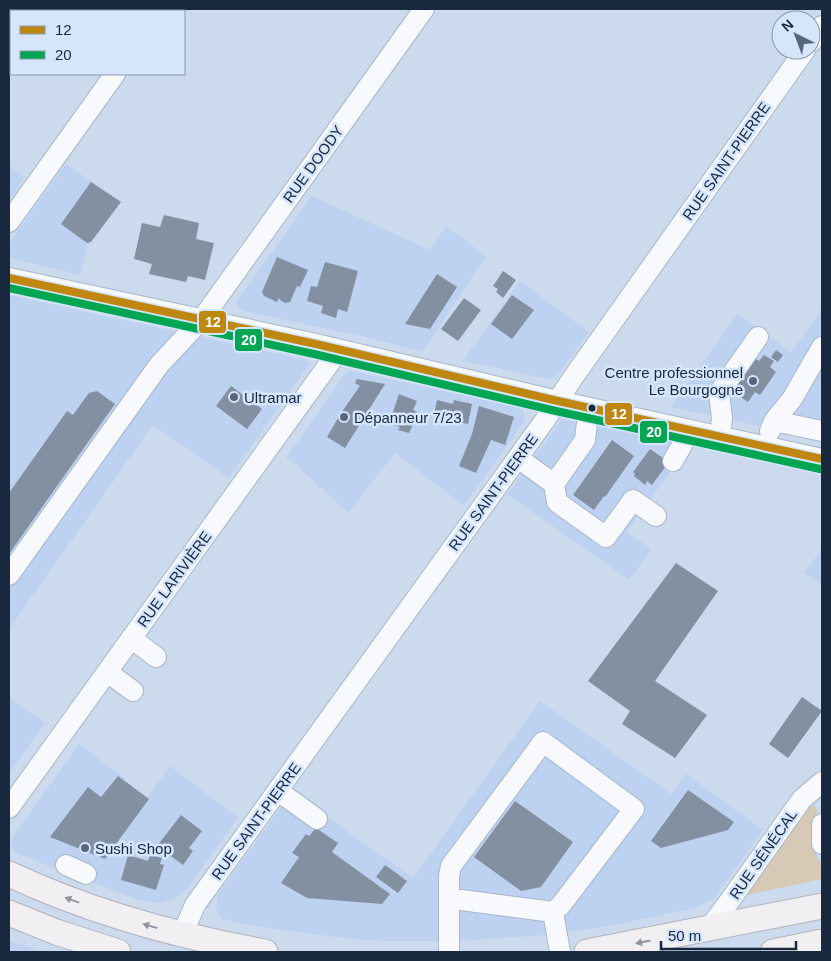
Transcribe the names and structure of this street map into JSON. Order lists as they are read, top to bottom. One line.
{"streets":{"street":["RUE SAINT-PIERRE","RUE DOODY","RUE LARIVIÈRE","RUE SÉNÉCAL"]},"places":["Centre professionnel Le Bourgogne","Ultramar","Dépanneur 7/23","Sushi Shop"],"lines":["transit line 12","transit line 20"],"legend":["12","20"],"scale_bar":"50 m","north":"top left"}
